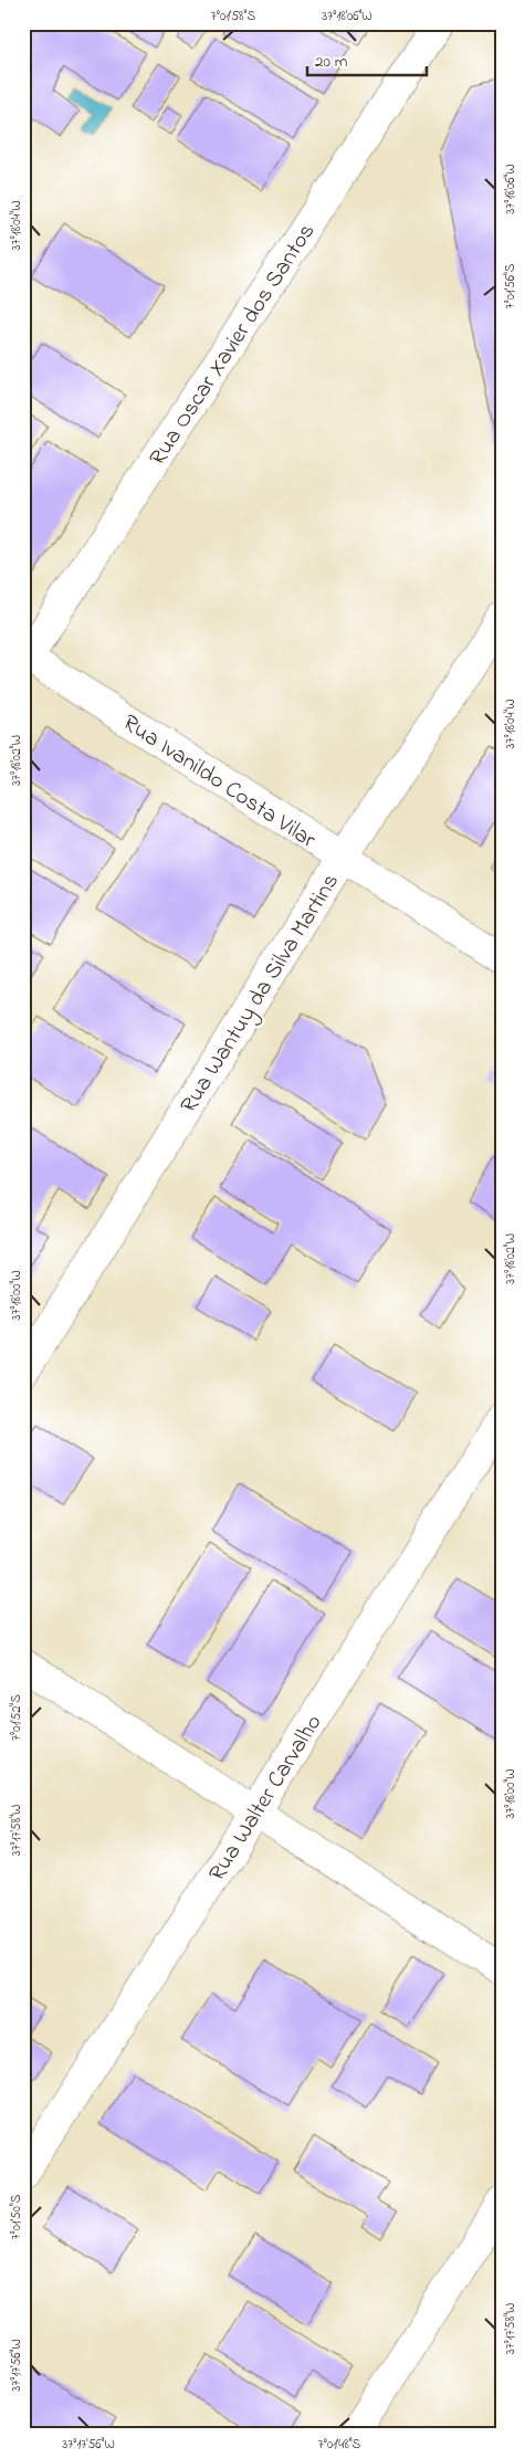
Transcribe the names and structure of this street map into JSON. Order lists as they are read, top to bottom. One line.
{"streets":{"street":["Rua Oscar Xavier dos Santos","Rua Ivanildo Costa Vilar","Rua Wantuy da Silva Martins","Rua Walter Carvalho"]},"crossings":[["Rua Oscar Xavier dos Santos","Rua Ivanildo Costa Vilar"],["Rua Ivanildo Costa Vilar","Rua Wantuy da Silva Martins"]],"scale_bar":"20 m","coordinates":["7°01'58\"S","37°18'06\"W","37°18'04\"W","7°01'56\"S","37°18'02\"W","37°18'00\"W","7°01'52\"S","37°17'58\"W","7°01'50\"S","37°17'56\"W","7°01'48\"S"]}
